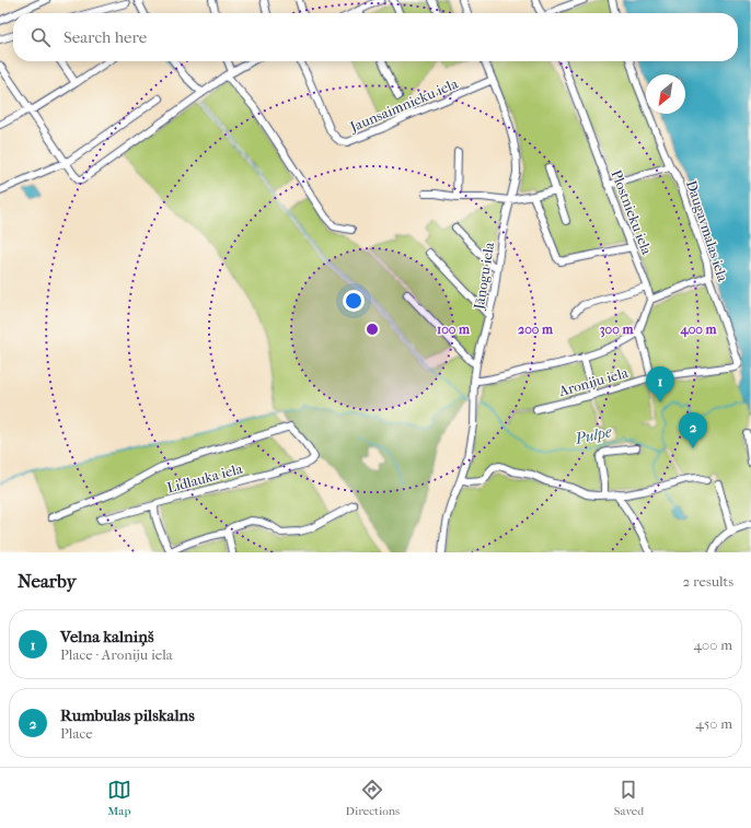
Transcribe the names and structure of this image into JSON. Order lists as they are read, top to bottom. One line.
{"streets":{"street":["Jaunsaimnieku iela","Plostnieku iela","Daugavmalas iela","Jāņogu iela","Aroniju iela","Lidlauka iela"]},"crossings":[["Jaunsaimnieku iela","Jāņogu iela"],["Daugavmalas iela","Aroniju iela"]],"water":["Pulpe"],"north":"bottom left","page":{"search":"Search here","pins":["1","2"],"heading":["Nearby","2 results"],"list":[{"mark":"1","name":"Velna kalniņš","note":"Place · Aroniju iela","value":"400 m"},{"mark":"2","name":"Rumbulas pilskalns","note":"Place","value":"450 m"}],"nav":["Map","Directions","Saved"]},"rings":["100 m","200 m","300 m","400 m"]}
